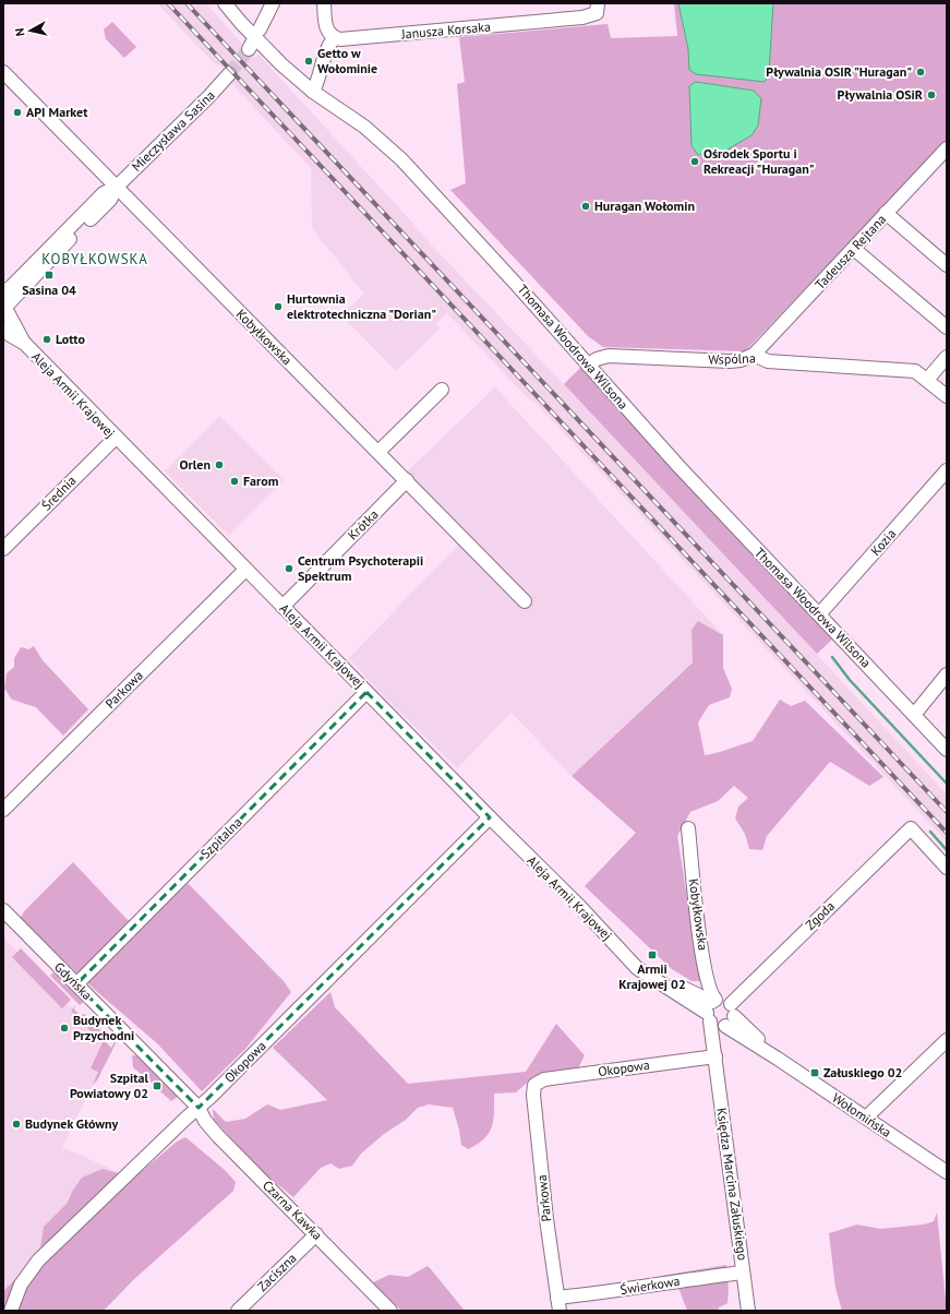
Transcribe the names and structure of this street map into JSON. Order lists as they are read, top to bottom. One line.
{"streets":{"street":["Janusza Korsaka","Mieczysława Sasina","Tadeusza Rejtana","Kobyłkowska","Thomasa Woodrowa Wilsona","Wspólna","Aleja Armii Krajowej","Średnia","Krótka","Kozia","Parkowa","Szpitalna","Zgoda","Gdyńska","Okopowa","Wołomińska","Księdza Marcina Załuskiego","Czarna Kawka","Zaciszna","Świerkowa"]},"crossings":[["Mieczysława Sasina","Kobyłkowska"],["Mieczysława Sasina","Aleja Armii Krajowej"],["Tadeusza Rejtana","Wspólna"],["Kobyłkowska","Aleja Armii Krajowej"],["Kobyłkowska","Krótka"],["Kobyłkowska","Zgoda"],["Kobyłkowska","Wołomińska"],["Kobyłkowska","Księdza Marcina Załuskiego"],["Thomasa Woodrowa Wilsona","Wspólna"],["Thomasa Woodrowa Wilsona","Kozia"],["Aleja Armii Krajowej","Średnia"],["Aleja Armii Krajowej","Krótka"],["Aleja Armii Krajowej","Parkowa"],["Aleja Armii Krajowej","Szpitalna"],["Aleja Armii Krajowej","Zgoda"],["Aleja Armii Krajowej","Okopowa"],["Aleja Armii Krajowej","Wołomińska"],["Aleja Armii Krajowej","Księdza Marcina Załuskiego"],["Parkowa","Okopowa"],["Parkowa","Świerkowa"],["Szpitalna","Gdyńska"],["Zgoda","Wołomińska"],["Zgoda","Księdza Marcina Załuskiego"],["Gdyńska","Okopowa"],["Gdyńska","Czarna Kawka"],["Okopowa","Księdza Marcina Załuskiego"],["Okopowa","Czarna Kawka"],["Wołomińska","Księdza Marcina Załuskiego"],["Księdza Marcina Załuskiego","Świerkowa"],["Czarna Kawka","Zaciszna"]],"districts":["KOBYŁKOWSKA"],"places":{"other":["Getto w Wołominie","Pływalnia OSIR \"Huragan\"","Pływalnia OSiR","API Market","Ośrodek Sportu i Rekreacji \"Huragan\"","Huragan Wołomin","Hurtownia elektrotechniczna \"Dorian\"","Lotto","Orlen","Farom","Centrum Psychoterapii Spektrum","Budynek Przychodni","Budynek Główny"],"transit":["Sasina 04","Armii Krajowej 02","Załuskiego 02","Szpital Powiatowy 02"]},"north":"left"}
